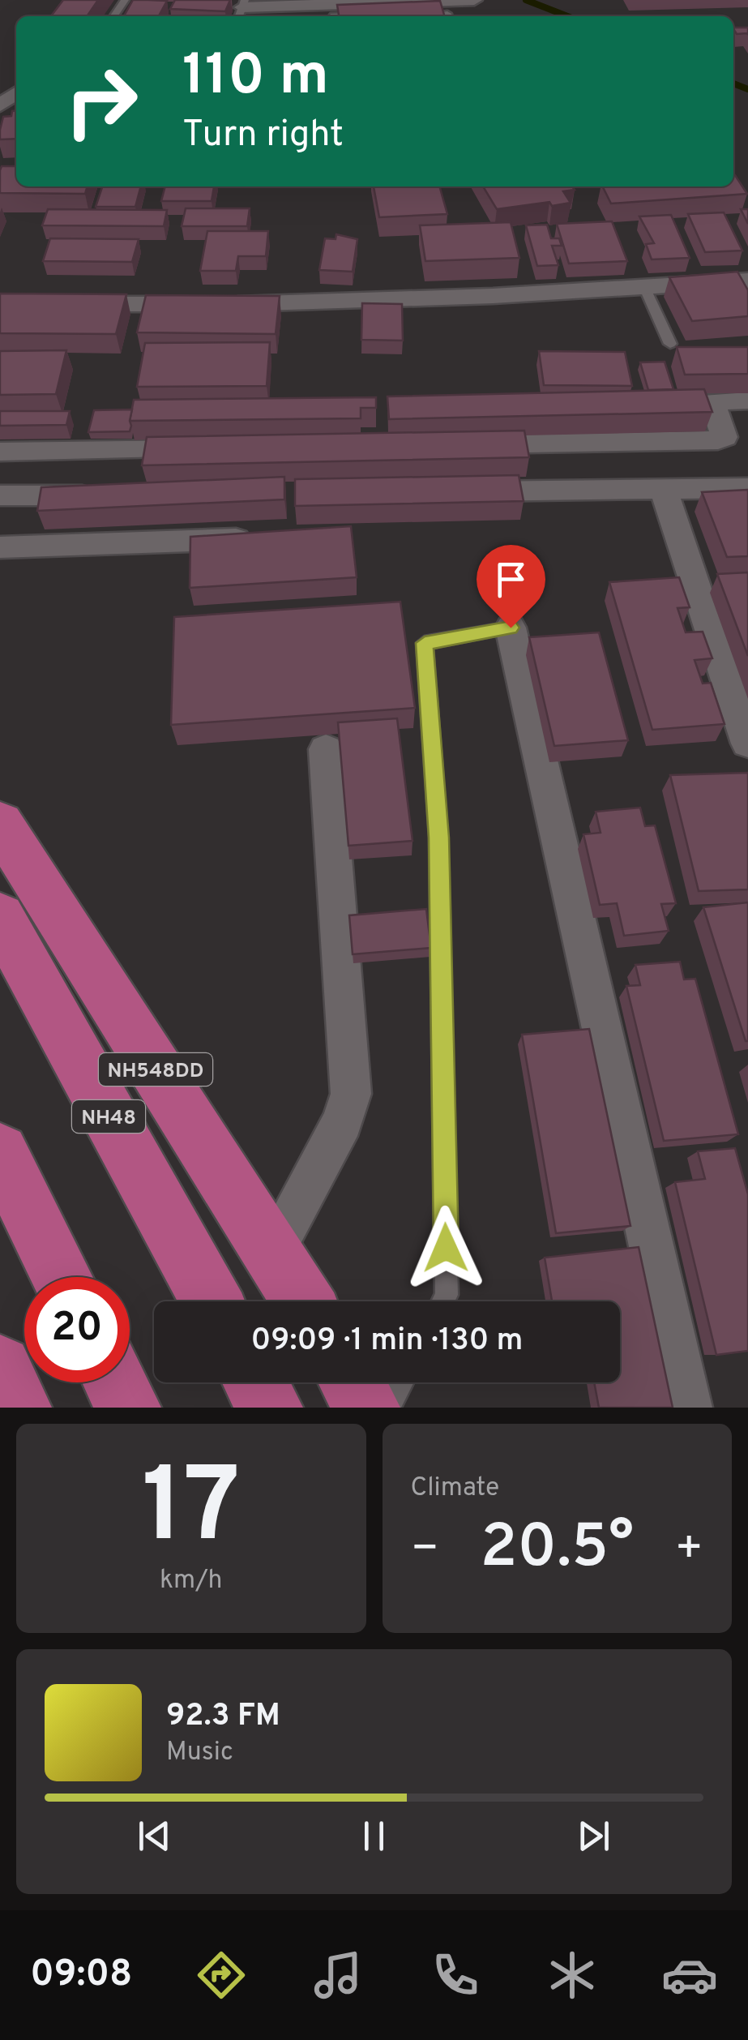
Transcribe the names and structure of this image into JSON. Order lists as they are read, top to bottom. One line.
{"streets":{"highway":["NH548DD","NH48"]},"page":{"turn":["110 m","Turn right"],"limit":"20","trip":"09:09 · 1 min · 130 m","tile":[["17","km/h"],"Climate"],"heat":["−","20.5°","+"],"song":["92.3 FM","Music"],"tabs":"09:08"}}
